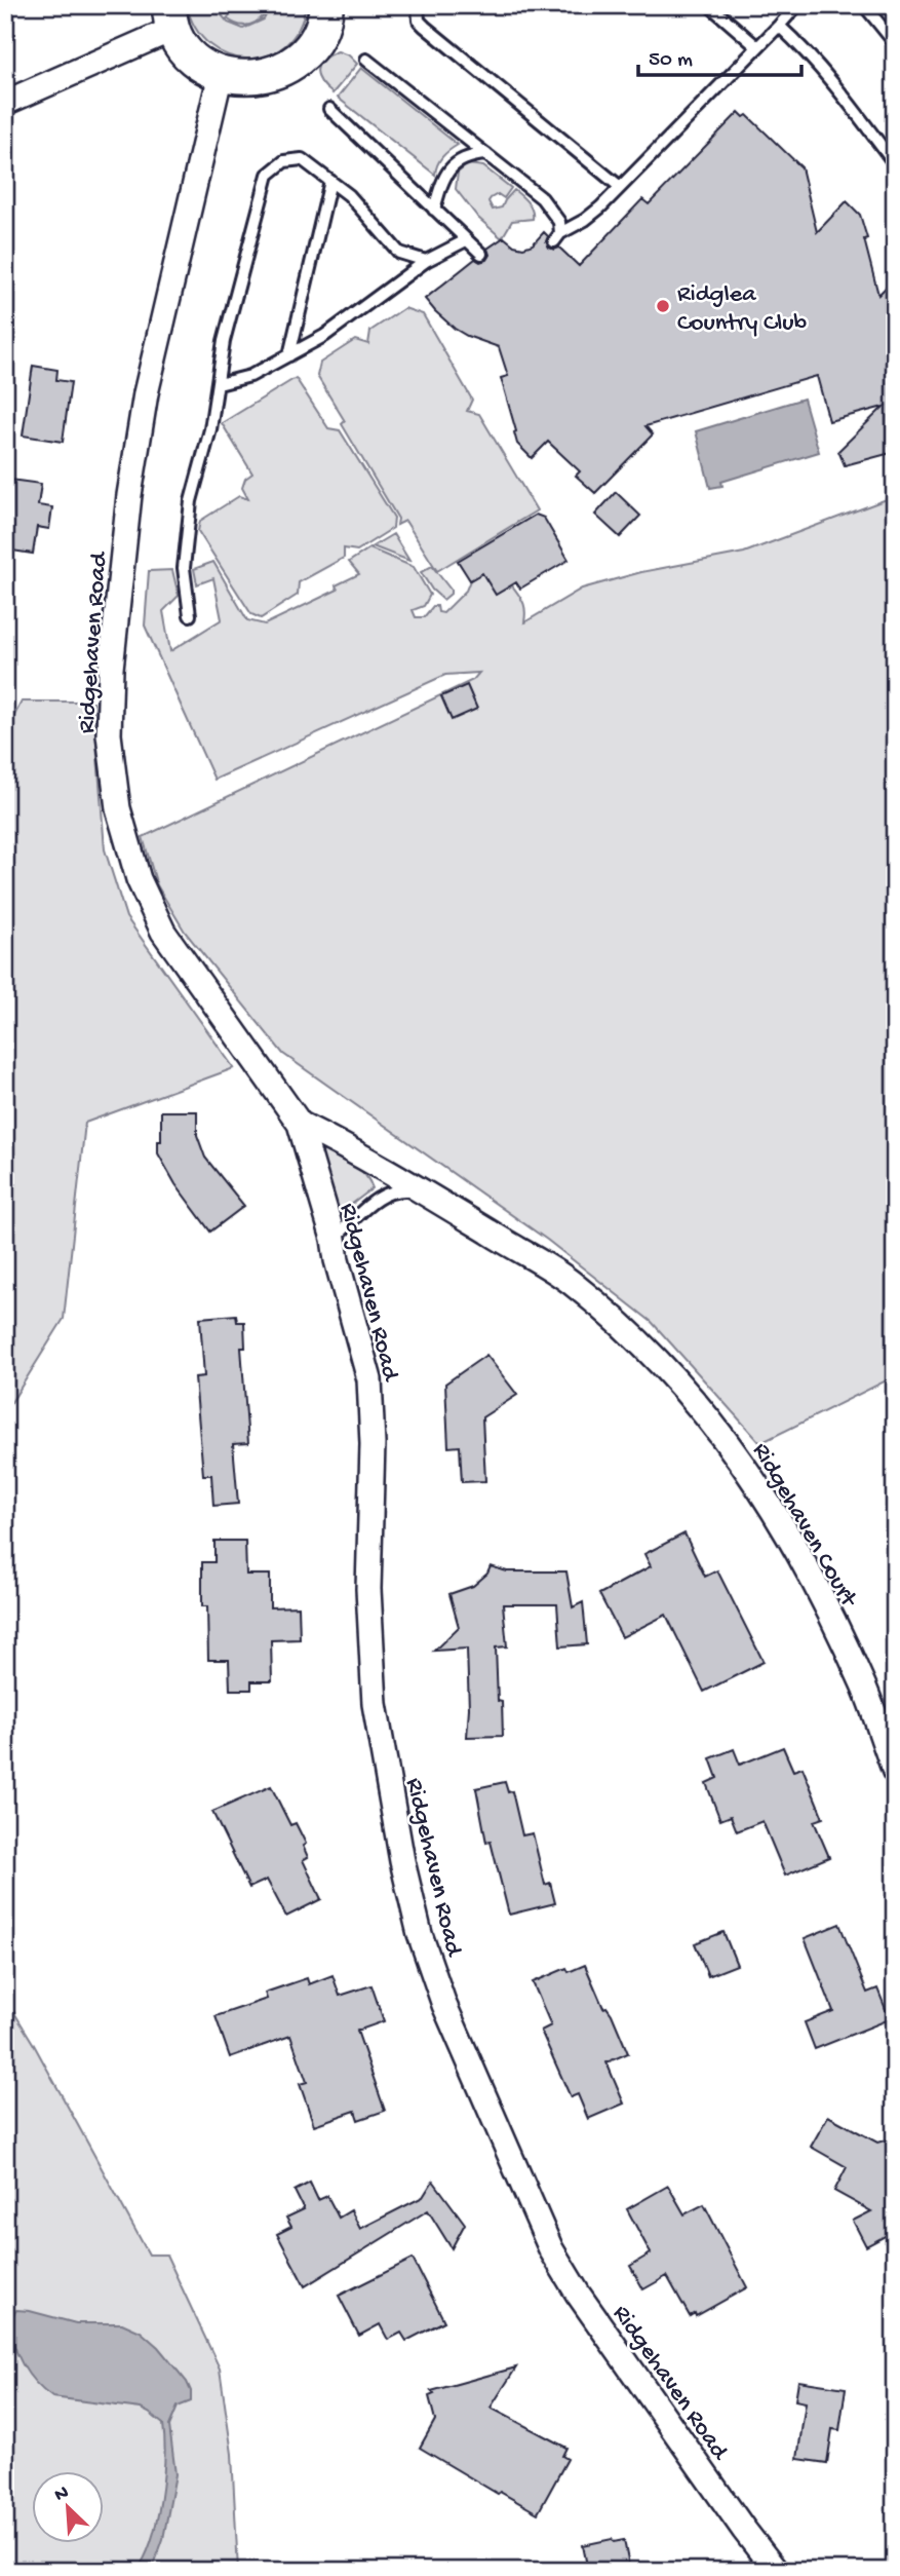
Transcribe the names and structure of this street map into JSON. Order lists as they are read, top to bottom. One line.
{"streets":{"street":["Ridgehaven Road","Ridgehaven Court"]},"crossings":[["Ridgehaven Road","Ridgehaven Court"]],"places":["Ridglea Country Club"],"scale_bar":"50 m","north":"top left"}
